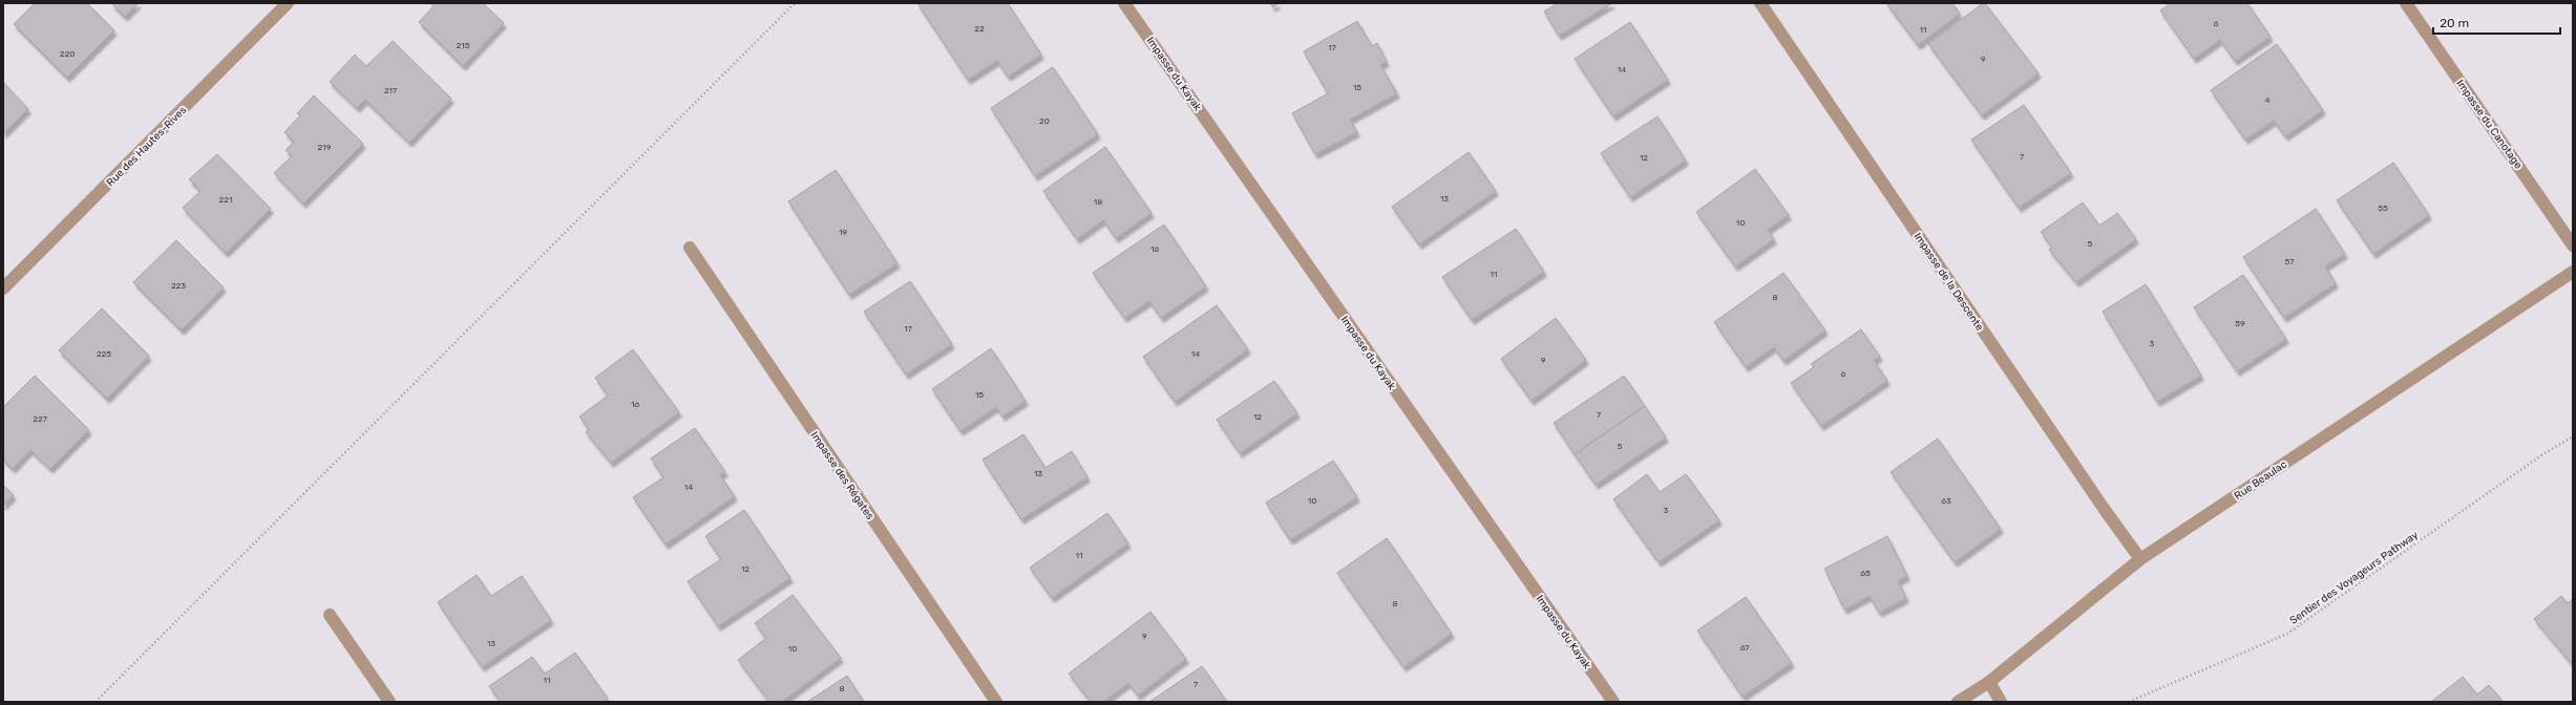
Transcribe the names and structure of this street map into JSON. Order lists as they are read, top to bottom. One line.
{"streets":{"street":["Impasse du Kayak","Impasse du Canotage","Rue des Hautes-Rives","Impasse de la Descente","Impasse des Régates","Rue Beaulac"],"path":["Sentier des Voyageurs Pathway"]},"crossings":[["Impasse de la Descente","Rue Beaulac"]],"house_numbers":["6","22","11","215","17","220","9","14","15","217","4","20","219","7","12","13","221","18","55","10","19","5","16","57","11","223","8","59","17","3","225","14","9","6","15","16","7","12","227","5","13","14","10","63","3","11","12","65","8","9","13","67","10","11","7","8"],"scale_bar":"20 m"}
